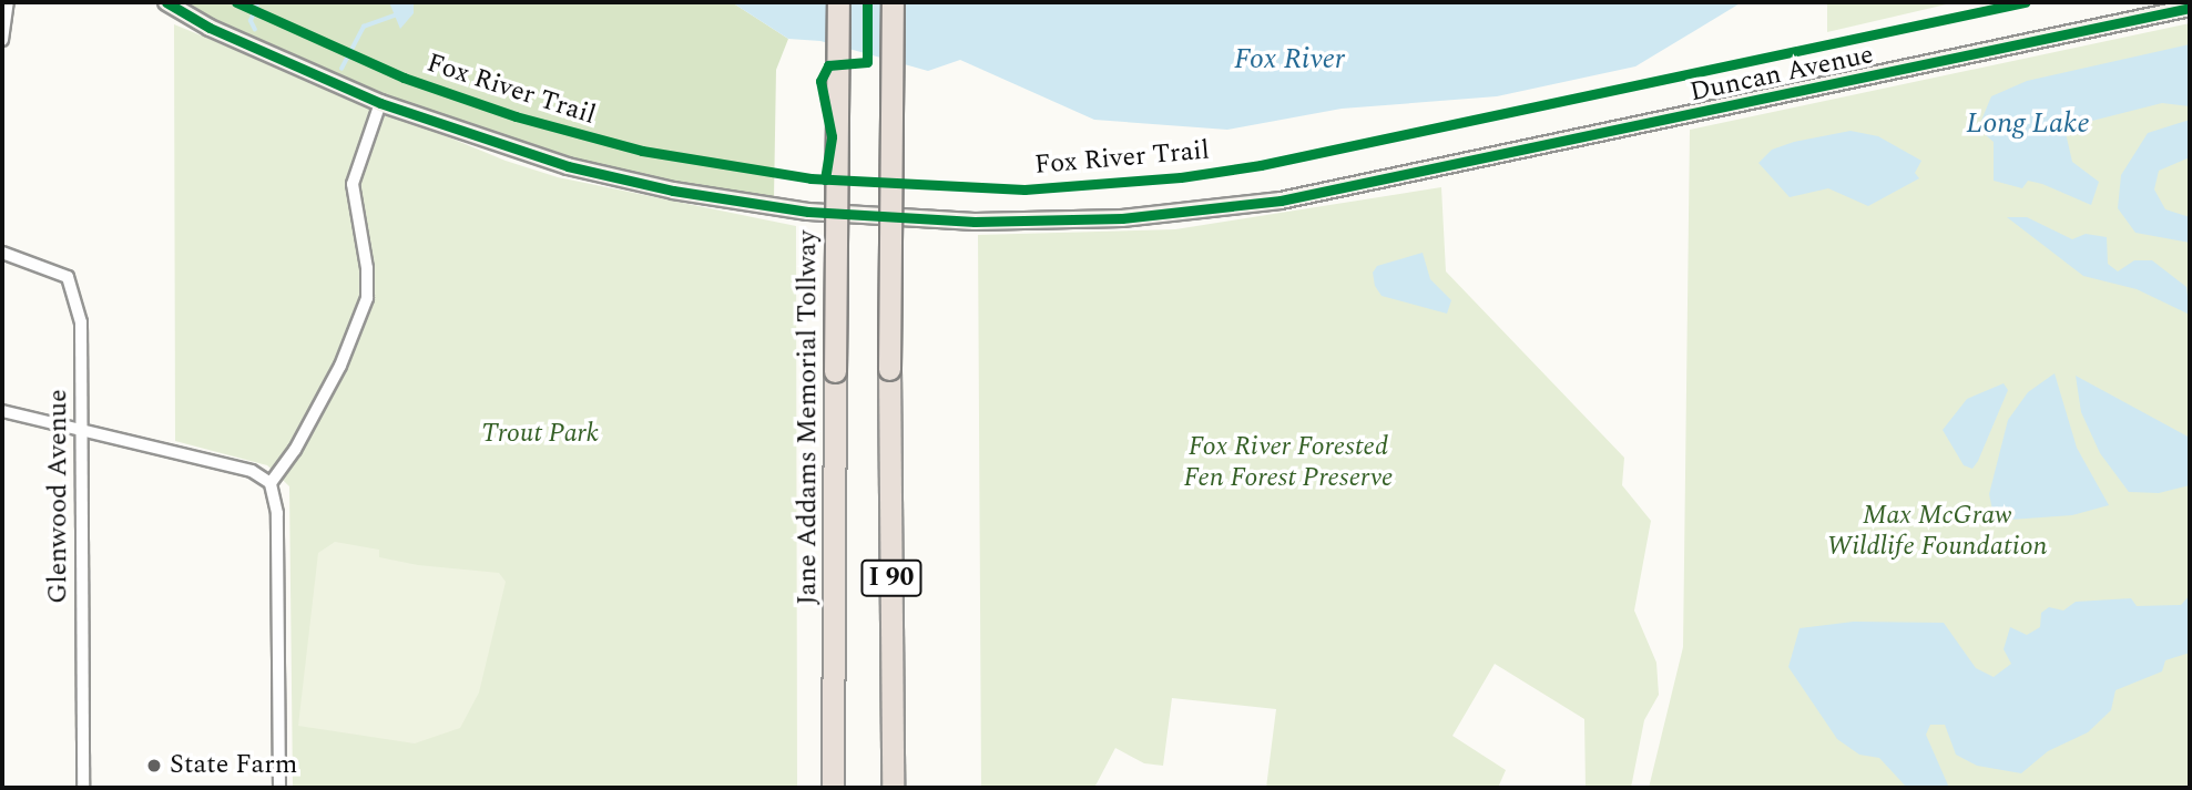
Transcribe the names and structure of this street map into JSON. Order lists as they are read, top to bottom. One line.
{"streets":{"highway":["Jane Addams Memorial Tollway","I 90"],"street":["Duncan Avenue","Glenwood Avenue"],"cycle path":["Fox River Trail"]},"water":["Fox River","Long Lake"],"parks":["Trout Park","Fox River Forested Fen Forest Preserve","Max McGraw Wildlife Foundation"],"places":["State Farm"]}
